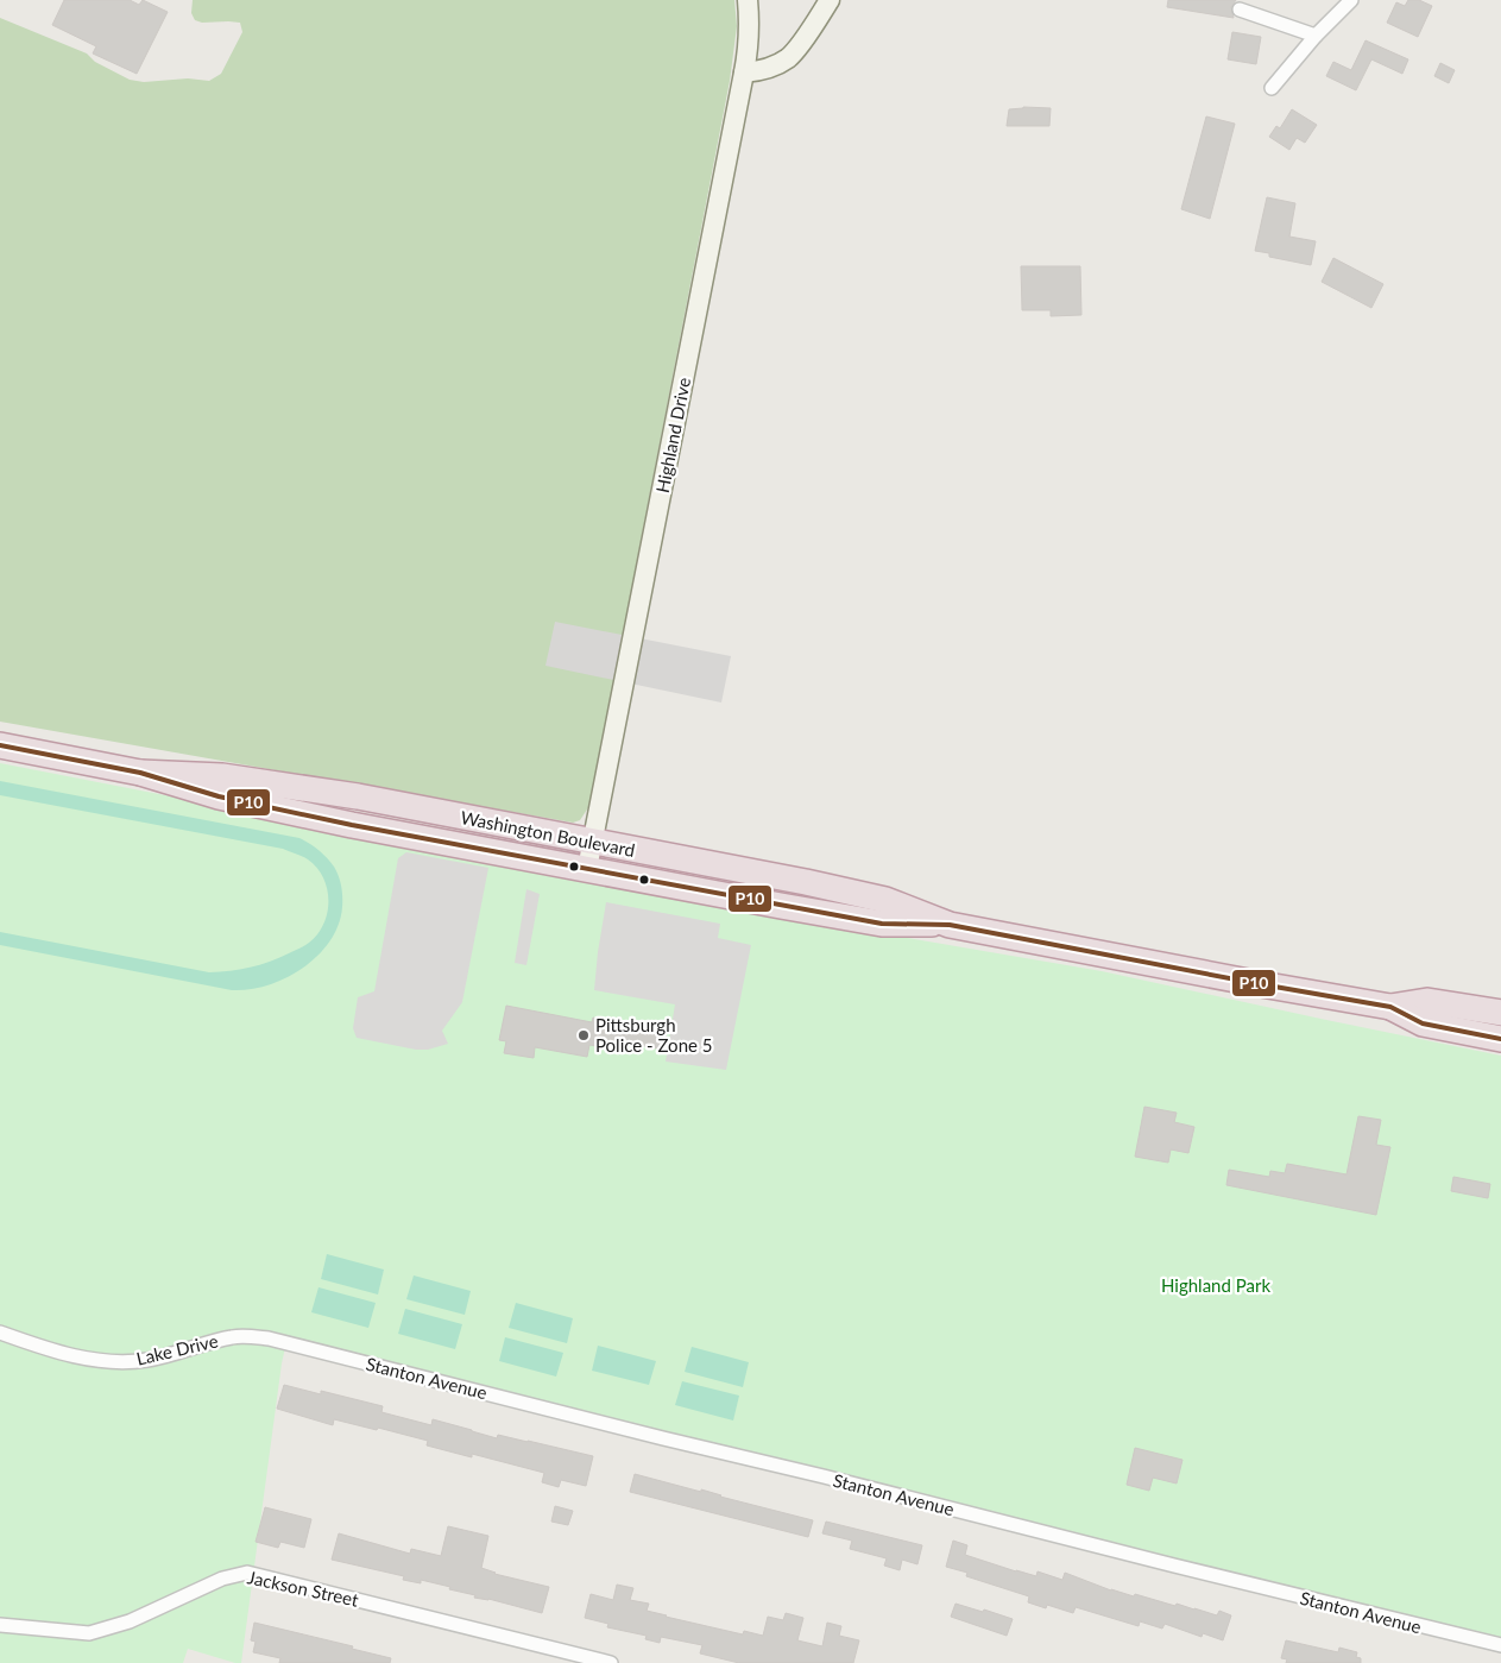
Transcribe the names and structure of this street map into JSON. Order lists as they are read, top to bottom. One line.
{"streets":{"highway":["Washington Boulevard"],"street":["Highland Drive","Lake Drive","Stanton Avenue","Jackson Street"]},"crossings":[["Highland Drive","Washington Boulevard"],["Lake Drive","Stanton Avenue"]],"parks":["Highland Park"],"places":["Pittsburgh Police - Zone 5"],"lines":["transit line P10"]}
